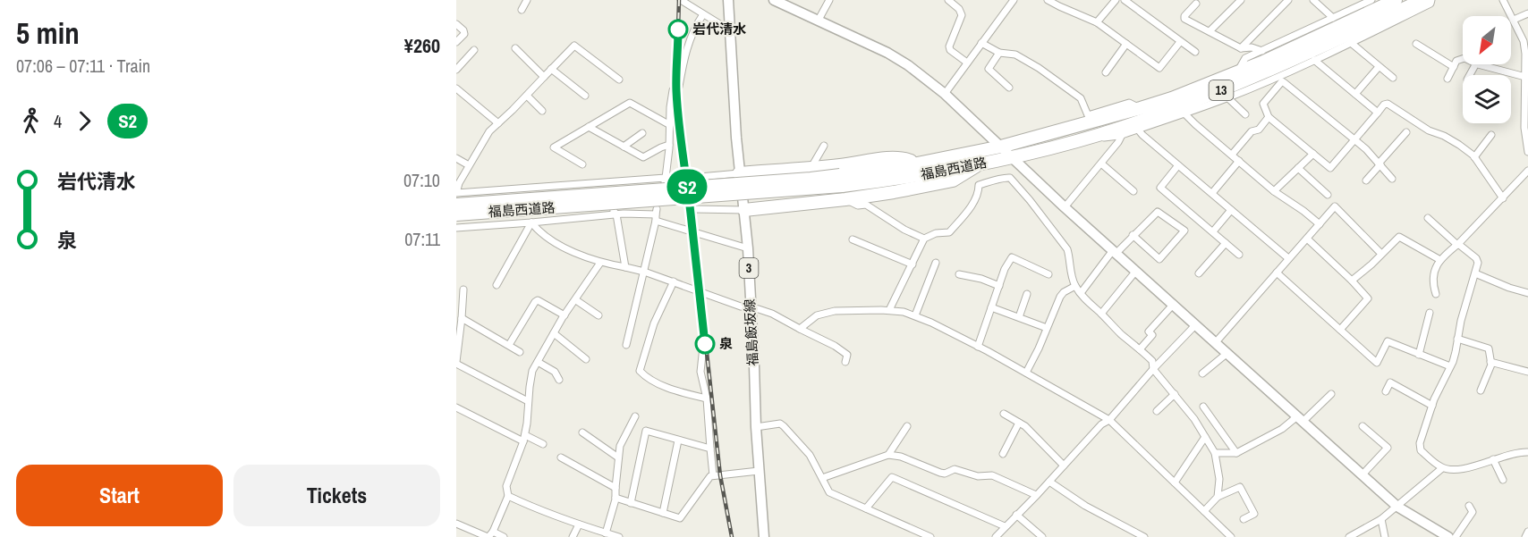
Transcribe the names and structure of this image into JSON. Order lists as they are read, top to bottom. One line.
{"streets":{"highway":["13","福島西道路"],"street":["3","福島飯坂線"]},"places":["岩代清水","泉"],"north":"bottom left","page":{"heading":["5 min","07:06 – 07:11 · Train","¥260"],"on_map":"S2","legs":["4","S2"],"list":[{"name":"岩代清水","value":"07:10"},{"name":"泉","value":"07:11"}],"buttons":["Start","Tickets"]}}
